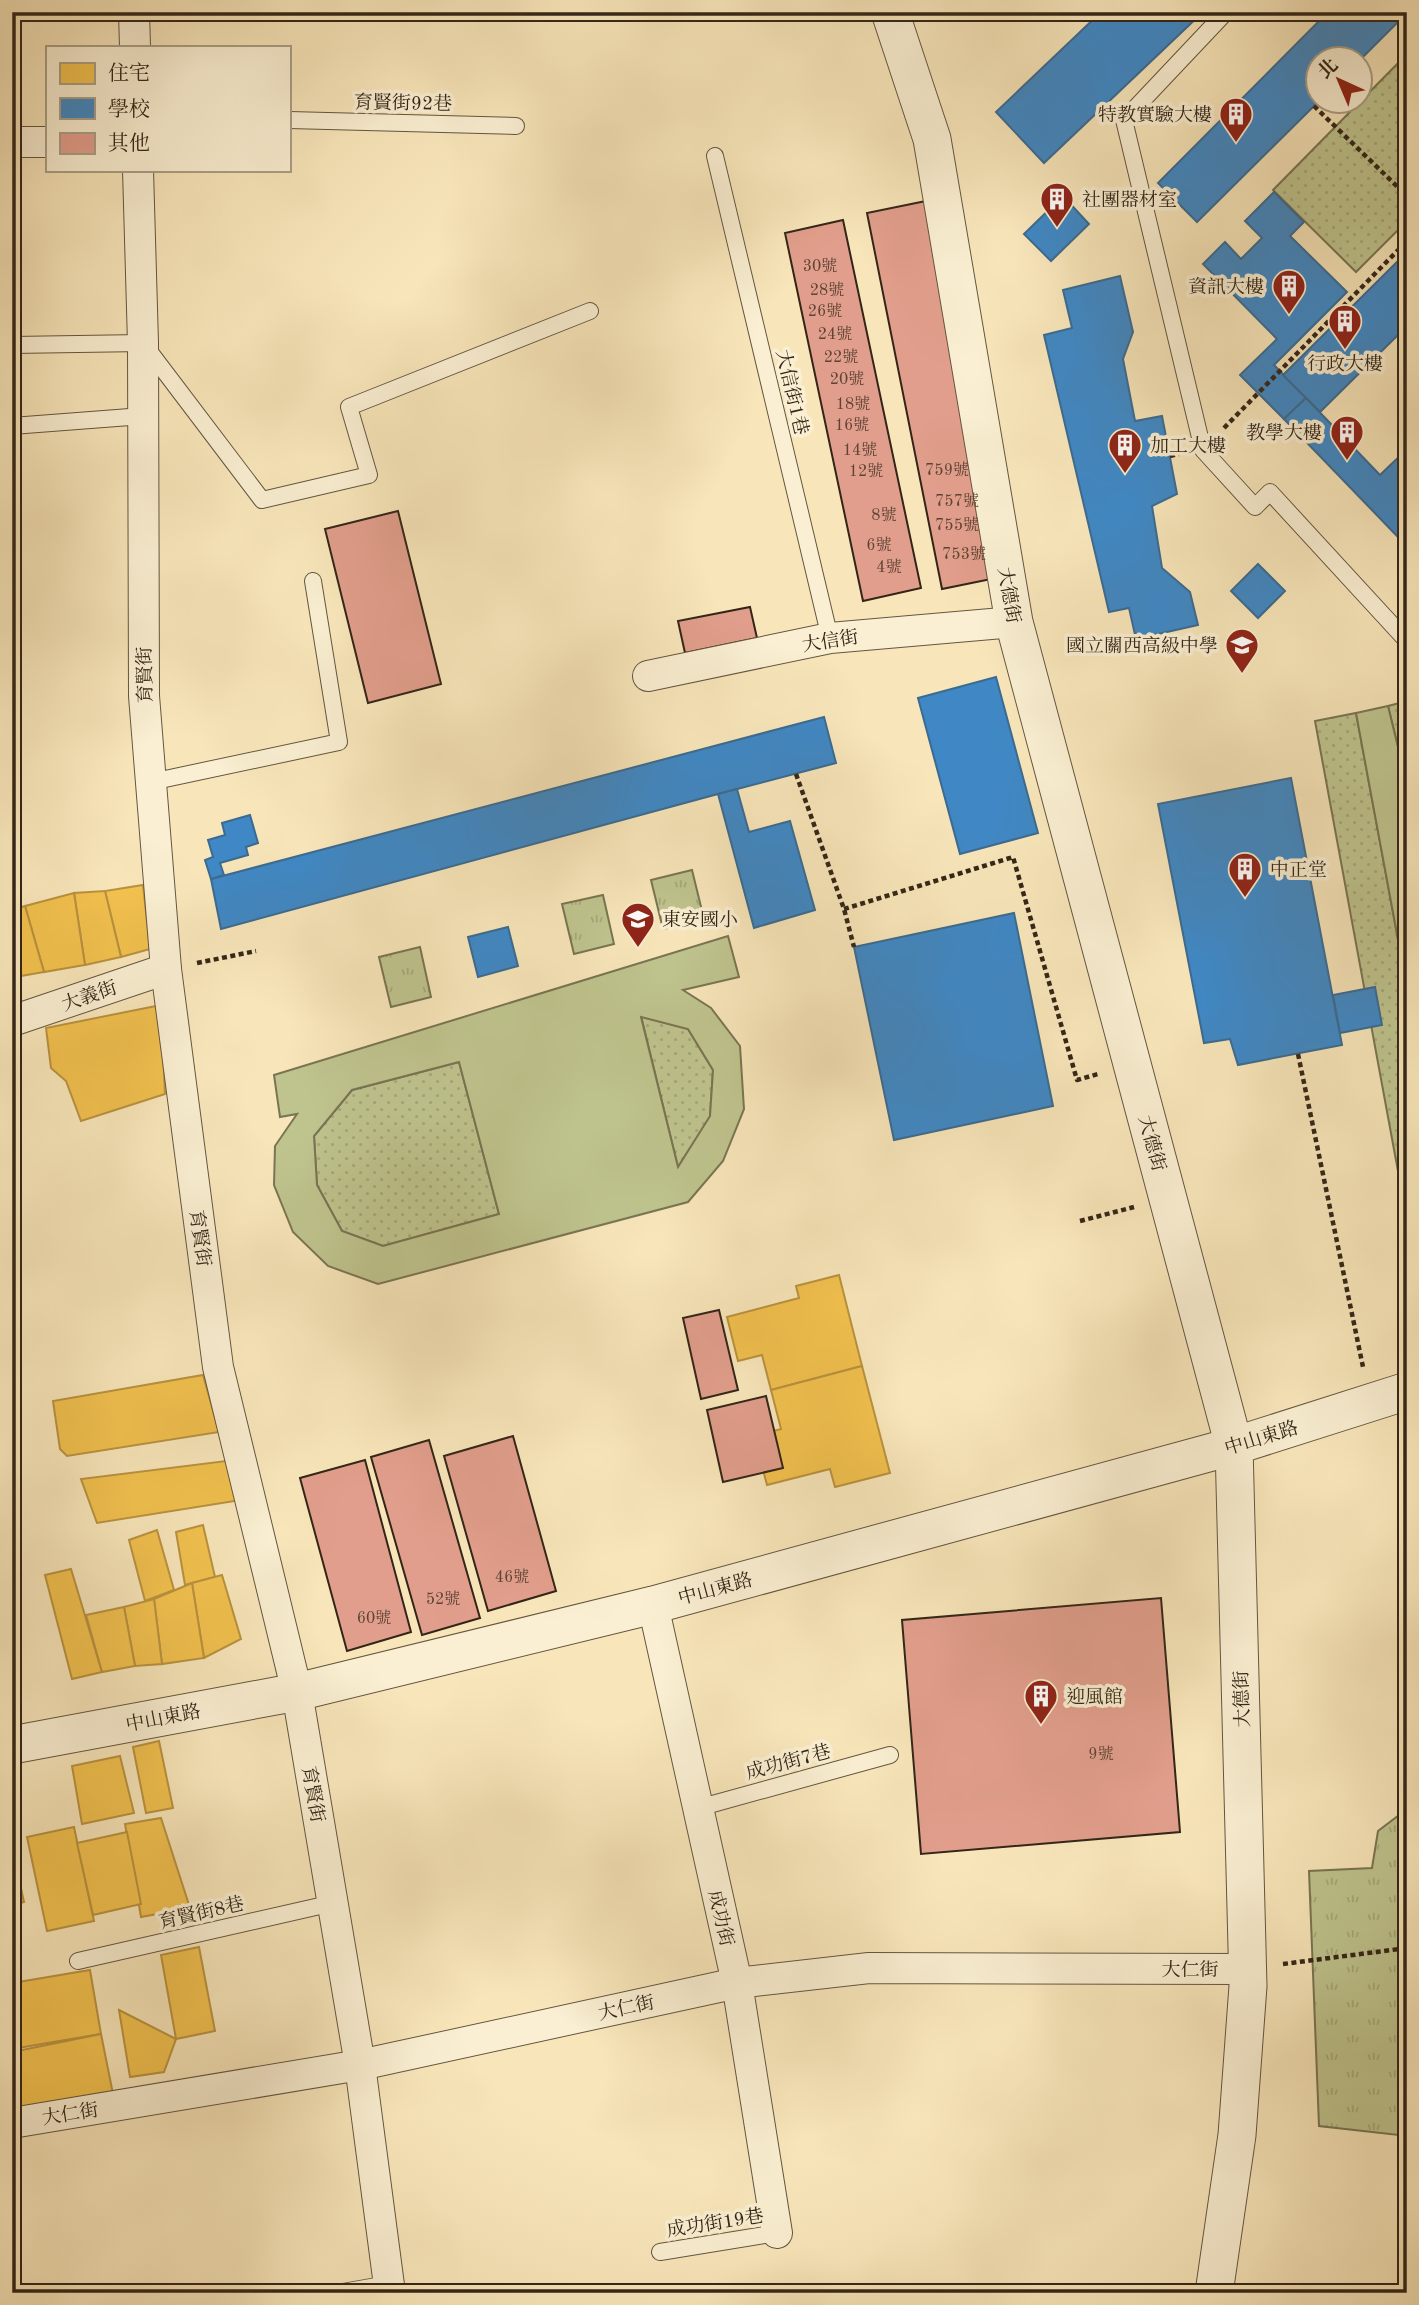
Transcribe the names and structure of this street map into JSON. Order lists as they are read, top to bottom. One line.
{"streets":{"street":["大德街","大信街","育賢街","大義街","中山東路","成功街","大仁街"],"lane":["育賢街92巷","大信街1巷","成功街7巷","育賢街8巷","成功街19巷"]},"crossings":[["大信街1巷","大信街"],["大德街","大信街"],["大德街","中山東路"],["大德街","大仁街"],["育賢街","大義街"],["育賢街","中山東路"],["育賢街","育賢街8巷"],["育賢街","大仁街"],["中山東路","成功街"],["成功街7巷","成功街"],["成功街","大仁街"],["成功街","成功街19巷"]],"places":{"building":["特教實驗大樓","社團器材室","資訊大樓","行政大樓","教學大樓","加工大樓","中正堂","迎風館"],"school or university":["國立關西高級中學","東安國小"]},"house_numbers":["30號","28號","26號","24號","22號","20號","18號","16號","14號","759號","12號","757號","8號","755號","6號","753號","4號","46號","52號","60號","9號"],"legend":["住宅","學校","其他"],"north":"top left"}
